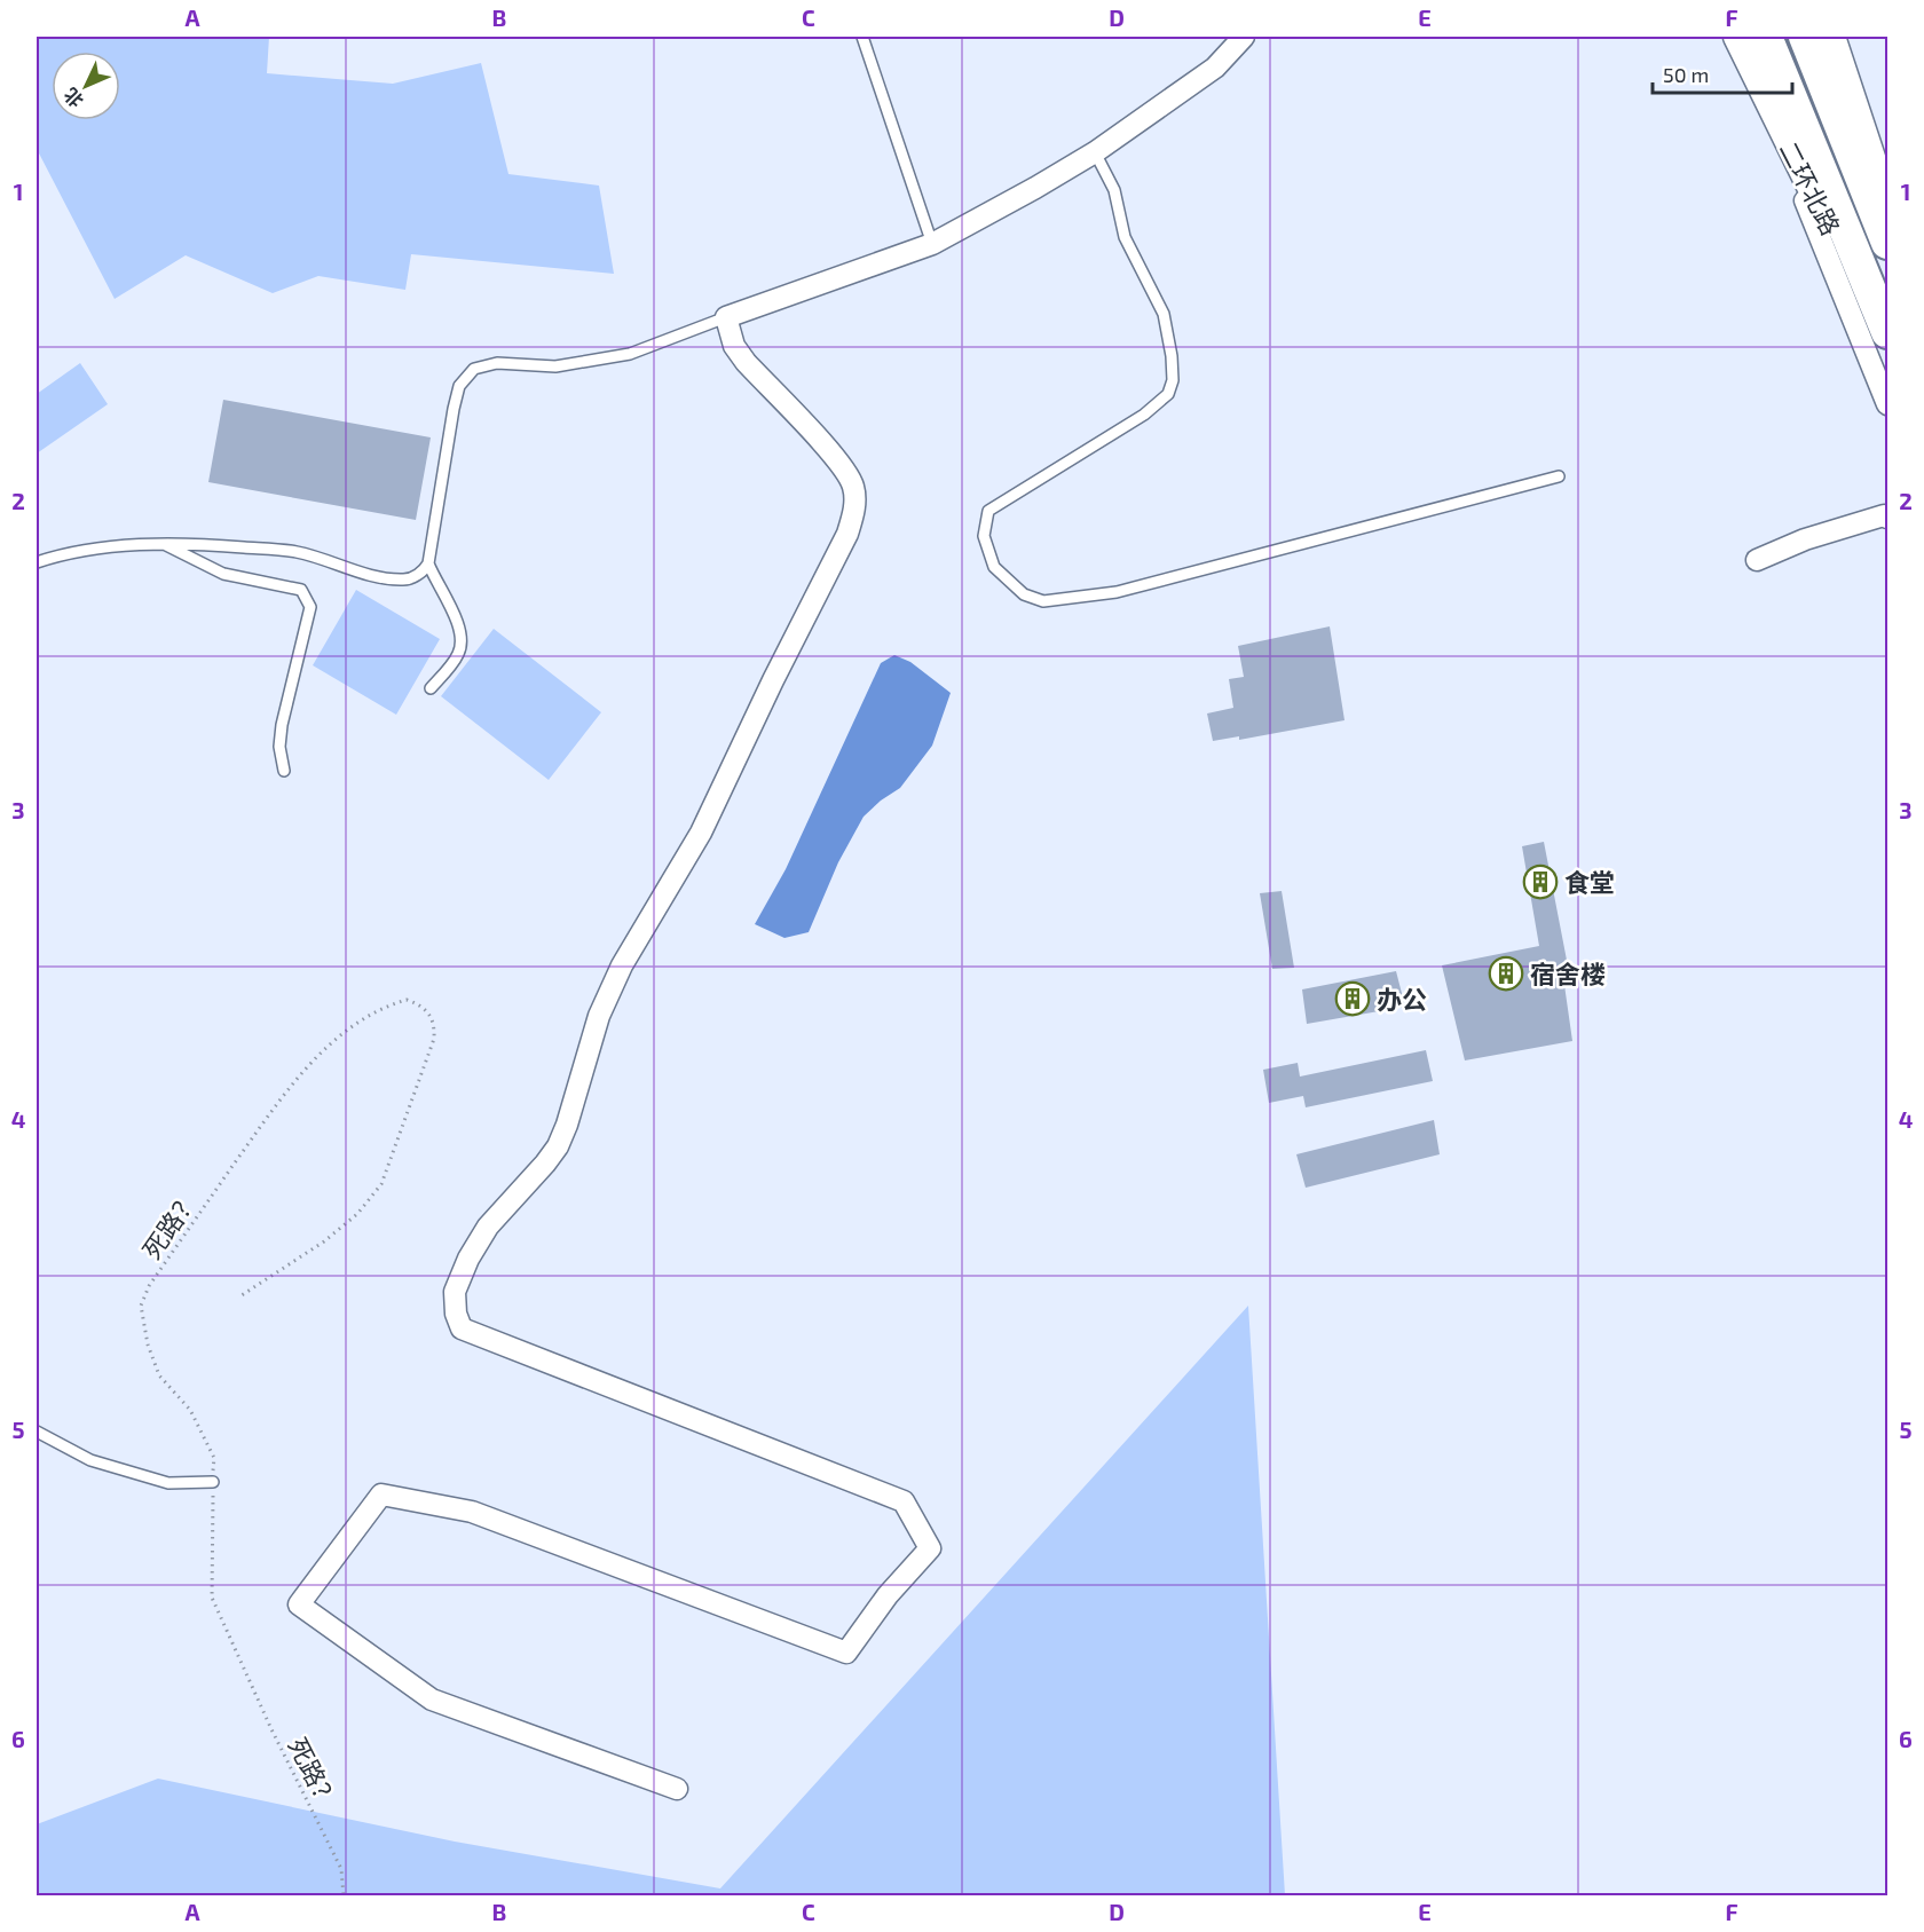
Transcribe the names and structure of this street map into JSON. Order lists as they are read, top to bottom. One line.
{"streets":{"main road":["二环北路"],"path":["死路？"]},"places":{"building":["食堂","宿舍楼","办公"]},"scale_bar":"50 m","north":"bottom left","grid":{"columns":["A","B","C","D","E","F"],"rows":["1","2","3","4","5","6"]}}
